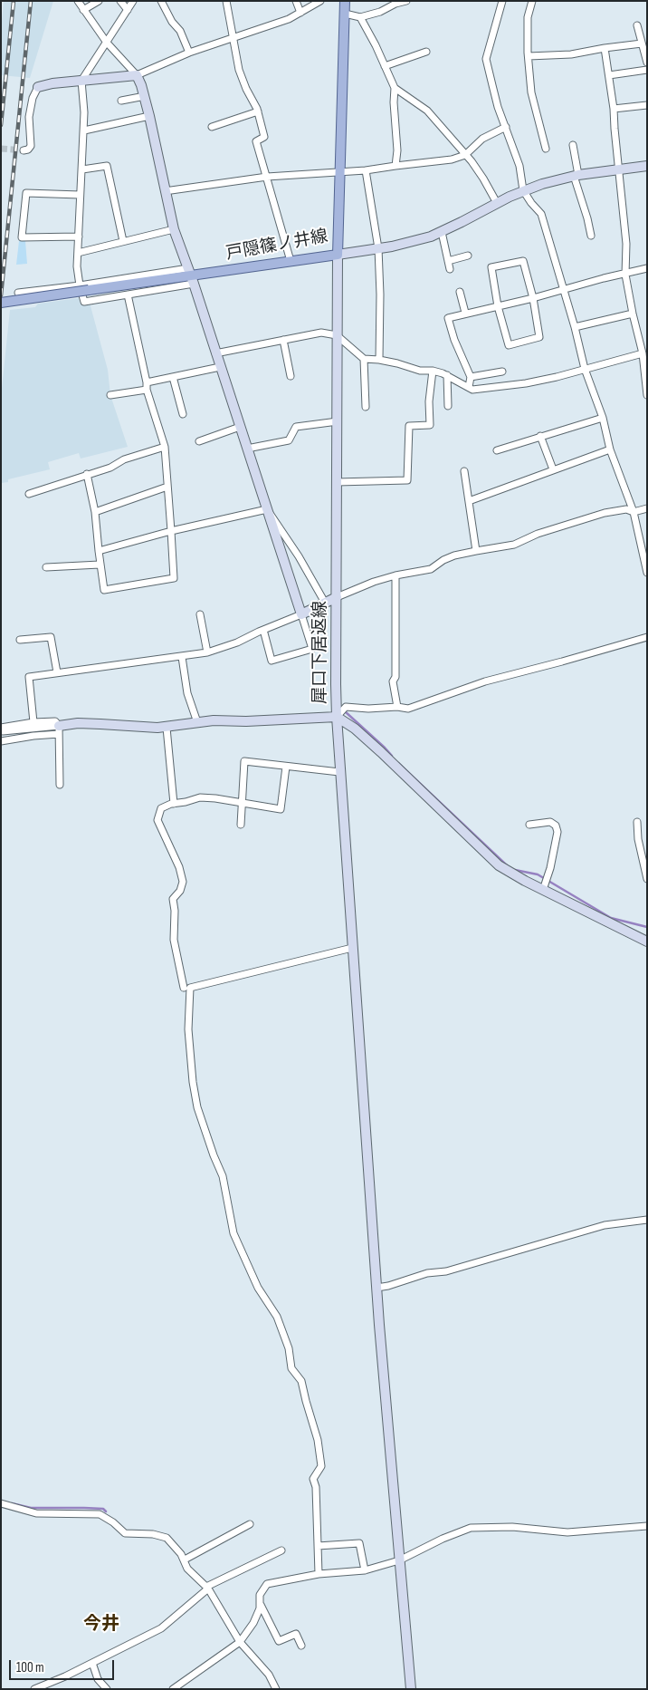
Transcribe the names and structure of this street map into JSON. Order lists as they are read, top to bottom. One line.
{"streets":{"main road":["戸隠篠ノ井線"],"street":["犀口下居返線"]},"crossings":[["戸隠篠ノ井線","犀口下居返線"]],"districts":["今井"],"scale_bar":"100 m"}
